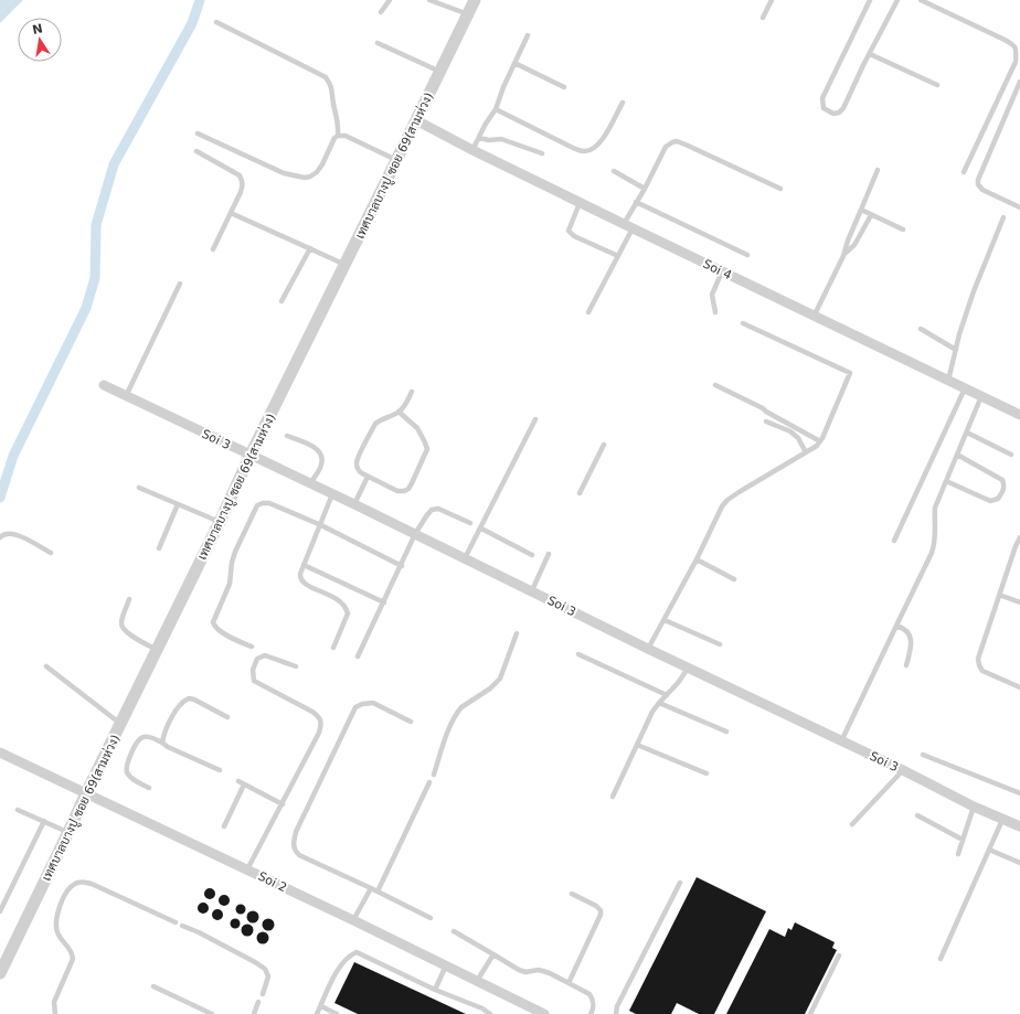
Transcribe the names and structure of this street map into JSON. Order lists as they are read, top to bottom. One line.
{"streets":{"street":["เทศบาลบางปู ซอย 69(สามห่วง)","Soi 4","Soi 3","Soi 2"]},"crossings":[["เทศบาลบางปู ซอย 69(สามห่วง)","Soi 4"],["เทศบาลบางปู ซอย 69(สามห่วง)","Soi 3"],["เทศบาลบางปู ซอย 69(สามห่วง)","Soi 2"]],"north":"top"}
